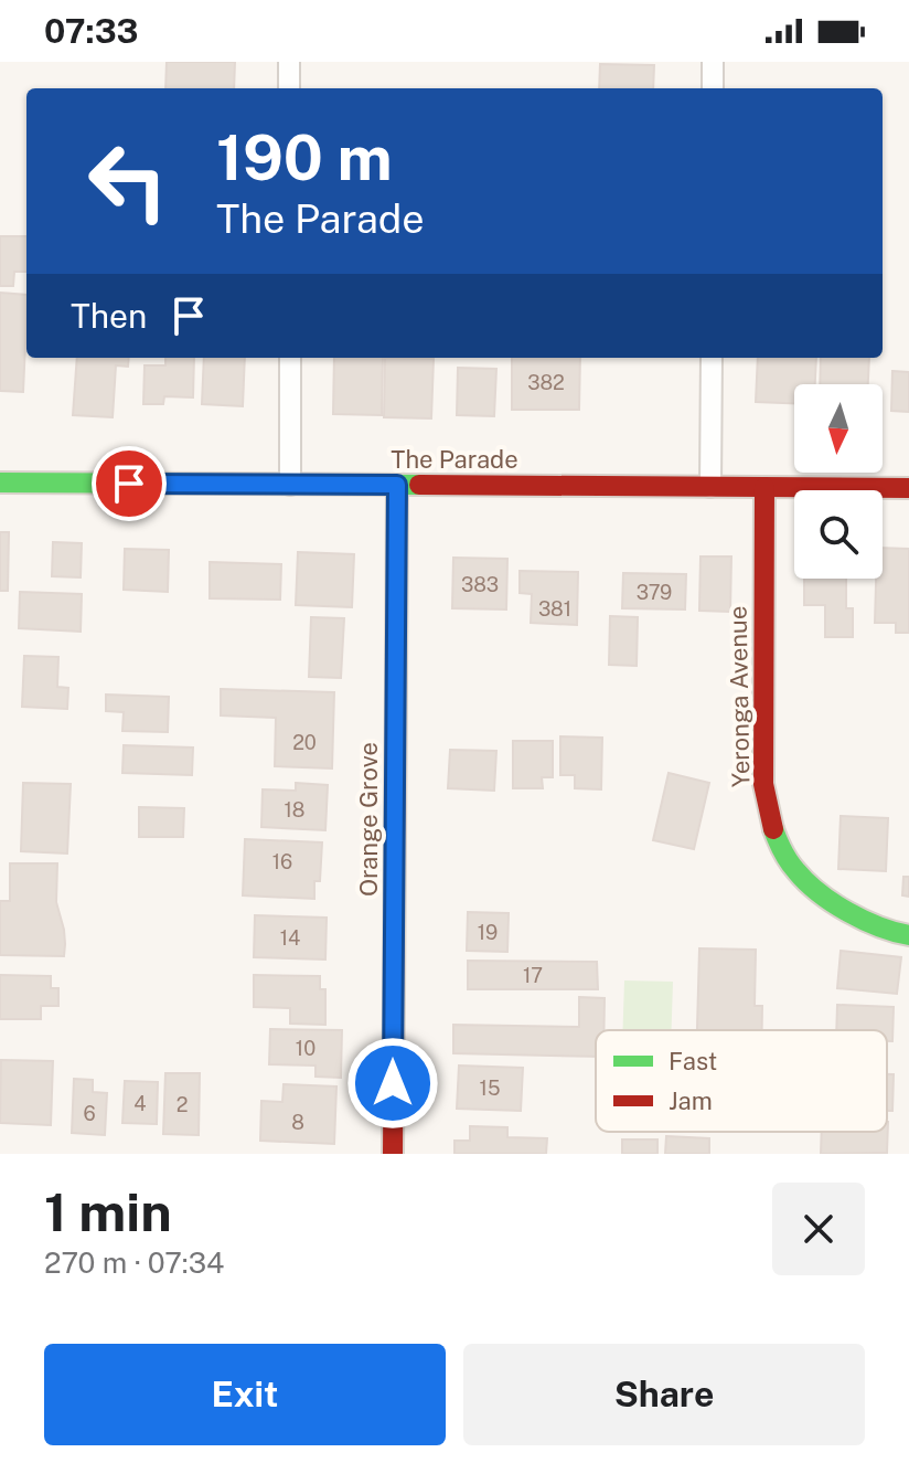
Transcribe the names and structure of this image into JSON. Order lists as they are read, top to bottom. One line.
{"streets":{"street":["The Parade","Yeronga Avenue","Orange Grove"]},"crossings":[["The Parade","Yeronga Avenue"],["The Parade","Orange Grove"]],"house_numbers":["382","383","379","381","20","18","16","19","14","17","10","15","4","2","6","8"],"legend":["Fast","Jam"],"north":"bottom","page":{"status":"07:33","turn":["190 m","The Parade"],"then":"Then","heading":["1 min","270 m · 07:34"],"buttons":["Exit","Share"]}}
